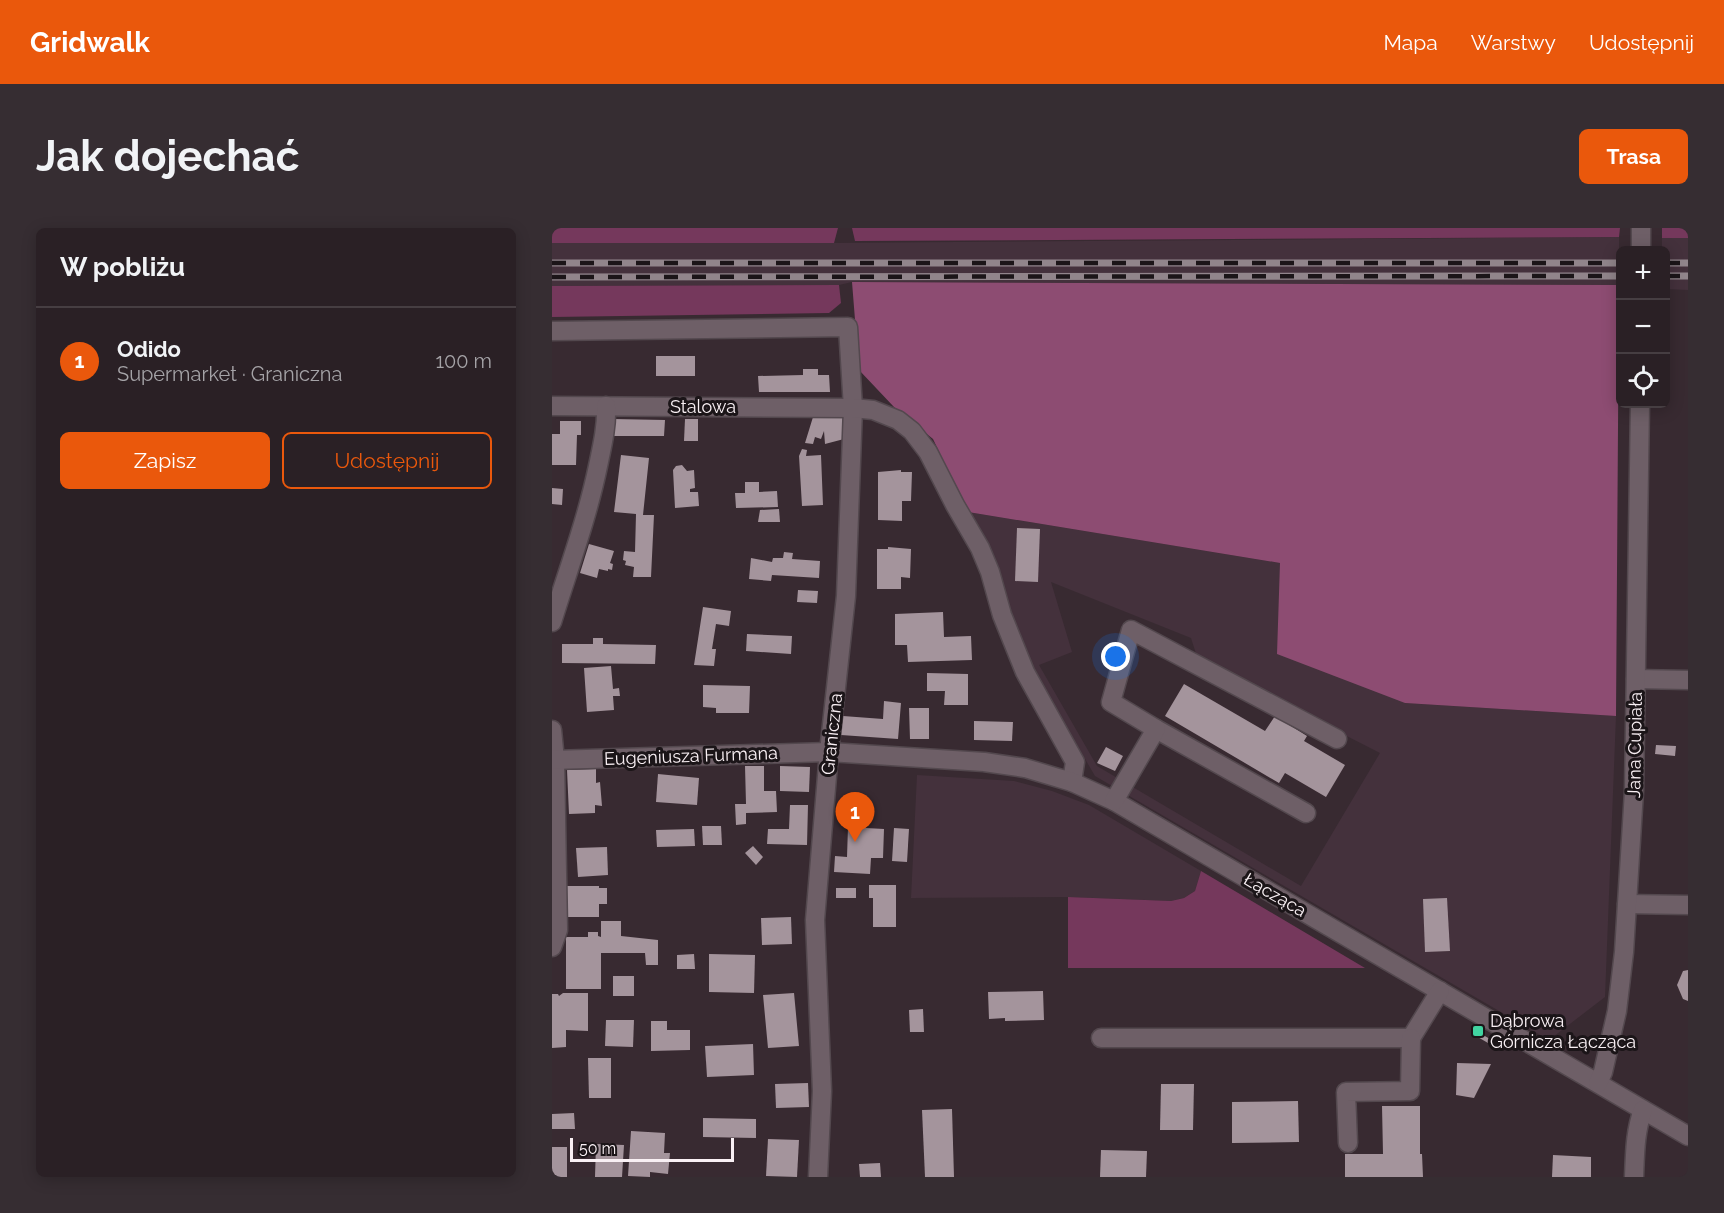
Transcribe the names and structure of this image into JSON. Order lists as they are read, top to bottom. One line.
{"streets":{"street":["Stalowa","Graniczna","Jana Cupiała","Eugeniusza Furmana","Łącząca"]},"crossings":[["Stalowa","Graniczna"],["Stalowa","Łącząca"],["Graniczna","Eugeniusza Furmana"],["Graniczna","Łącząca"],["Jana Cupiała","Łącząca"],["Eugeniusza Furmana","Łącząca"]],"places":{"transit":["Dąbrowa Górnicza Łącząca"]},"scale_bar":"50 m","page":{"header":"Gridwalk","nav":["Mapa","Warstwy","Udostępnij"],"buttons":["Trasa",["Zapisz","Udostępnij"]],"title":"Jak dojechać","heading":"W pobliżu","map_buttons":["+","−"],"list":[{"mark":"1","name":"Odido","note":"Supermarket · Graniczna","value":"100 m"}],"pins":"1","scale":"50 m"}}
